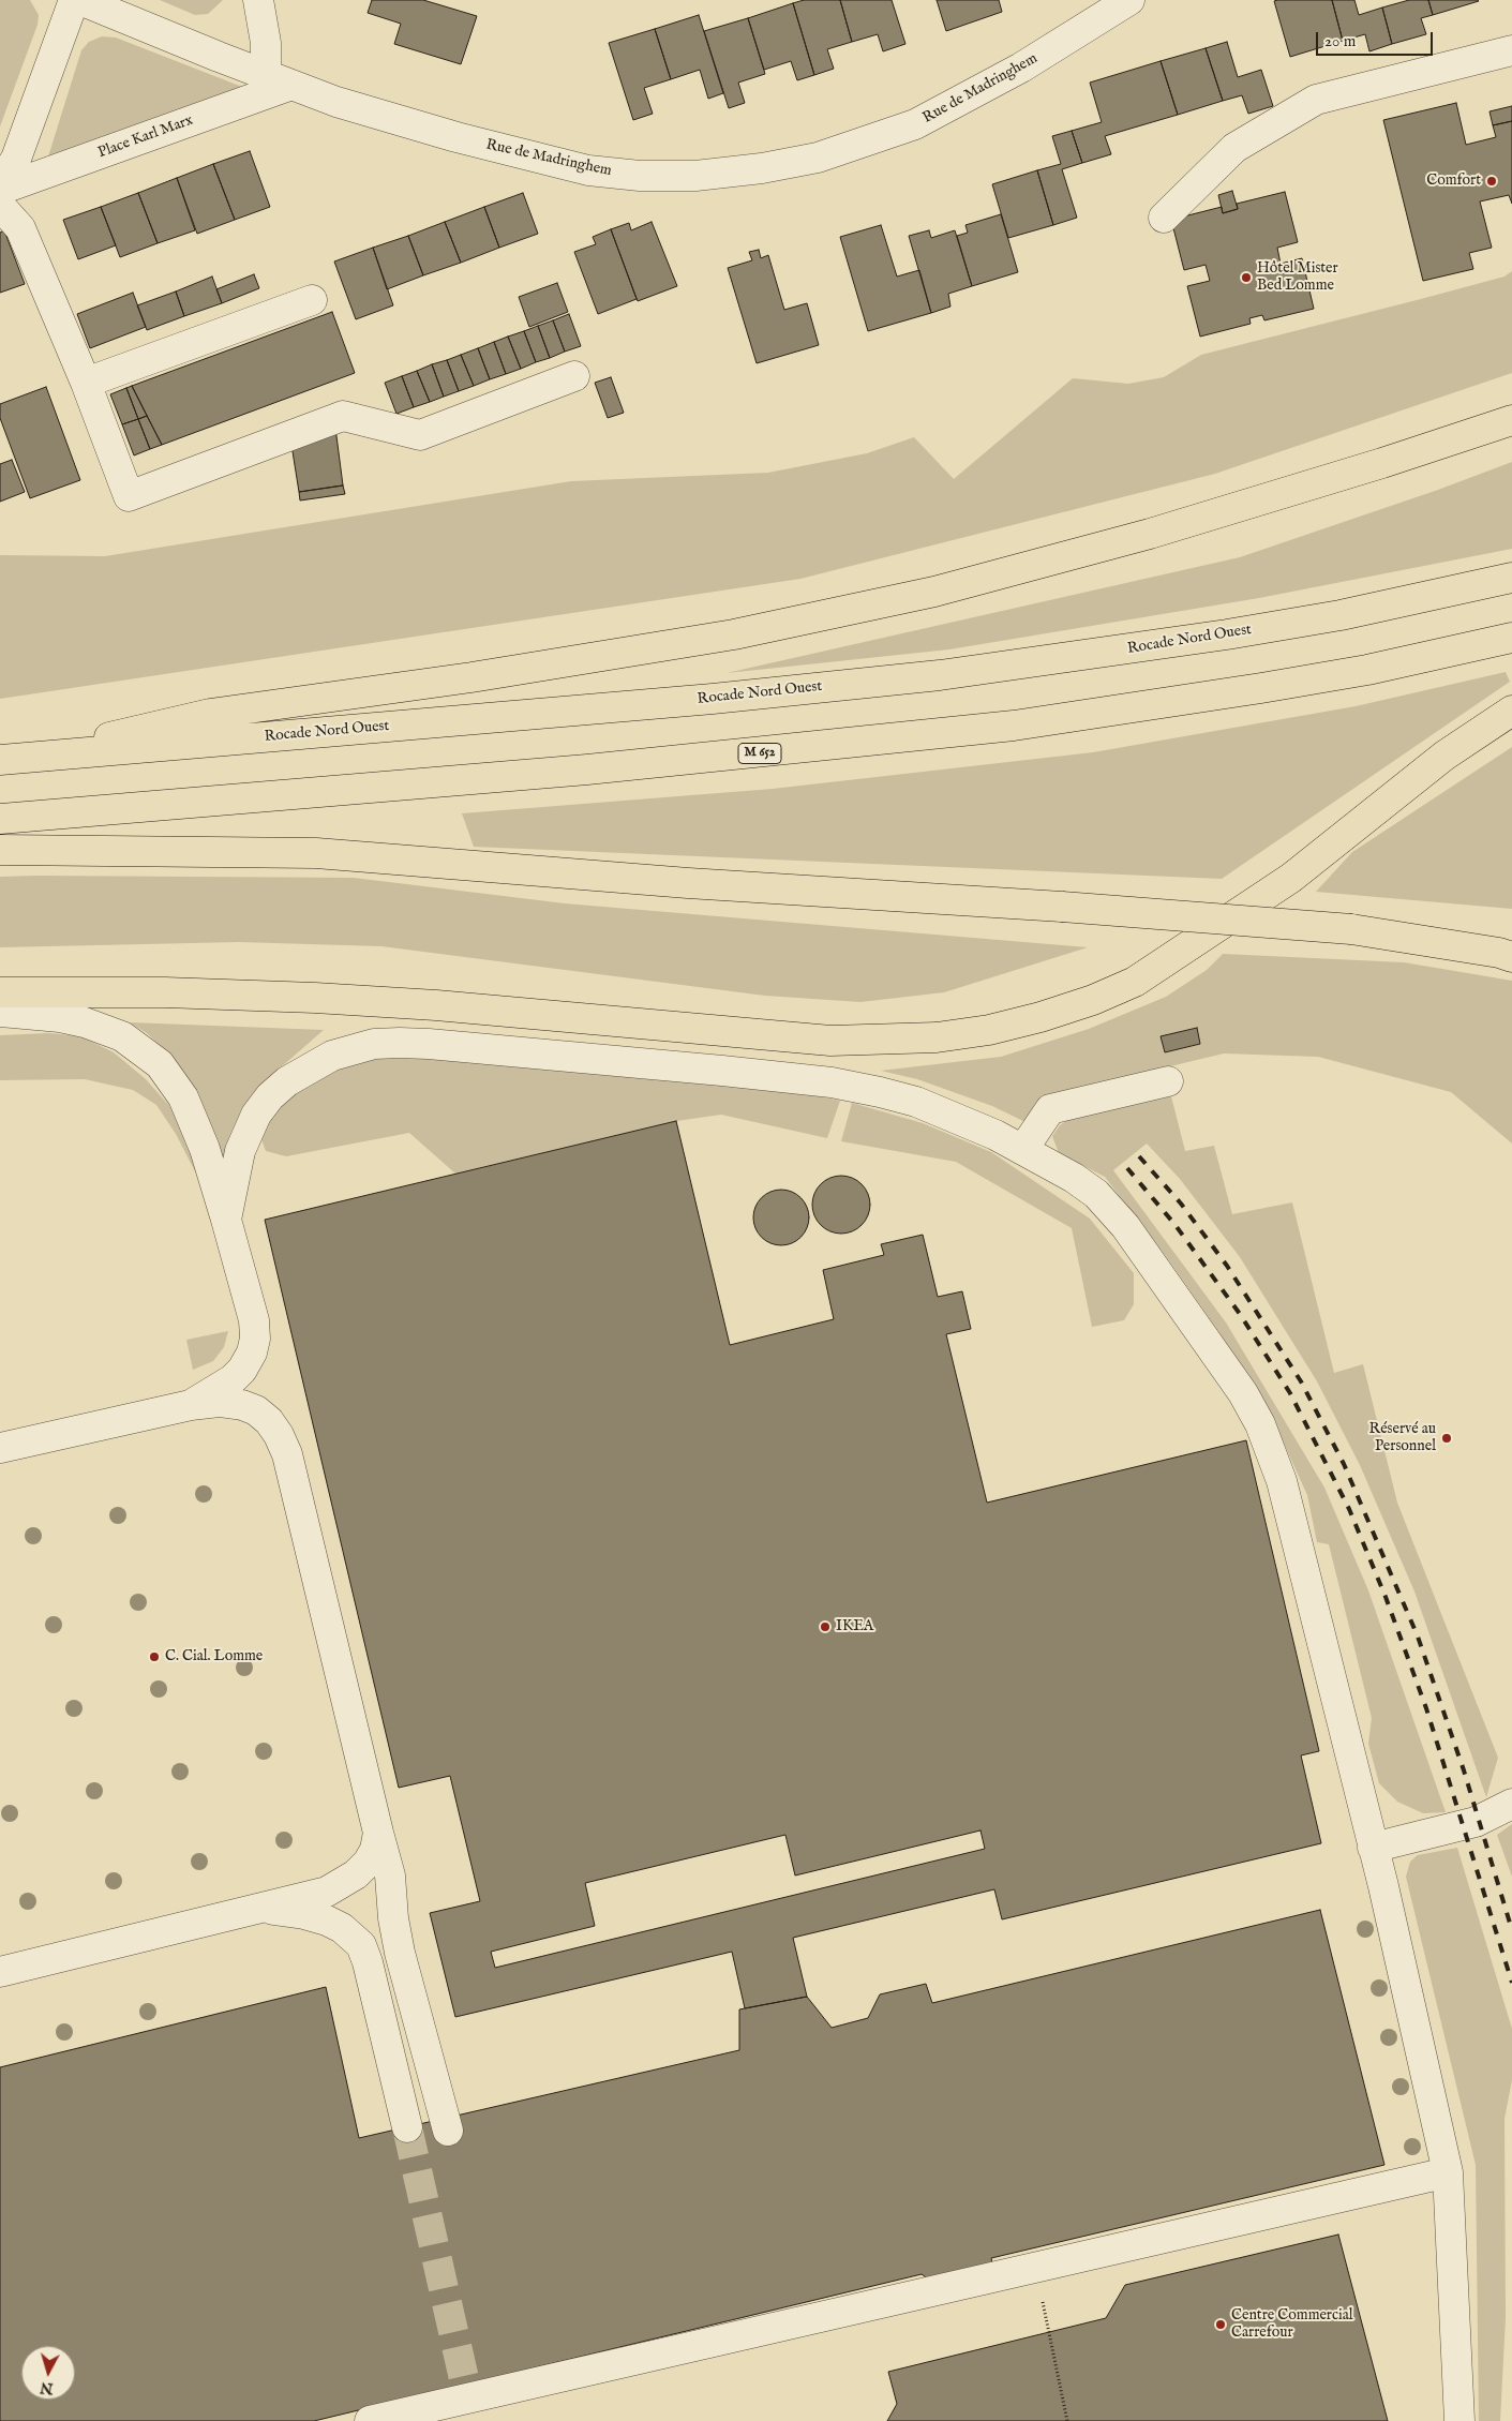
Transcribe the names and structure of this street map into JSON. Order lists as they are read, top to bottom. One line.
{"streets":{"highway":["Rocade Nord Ouest","M 652"],"street":["Rue de Madringhem","Place Karl Marx"]},"crossings":[["Rue de Madringhem","Place Karl Marx"]],"places":["Comfort","Hôtel Mister Bed Lomme","Réservé au Personnel","IKEA","C. Cial. Lomme","Centre Commercial Carrefour"],"scale_bar":"20 m","north":"bottom"}
